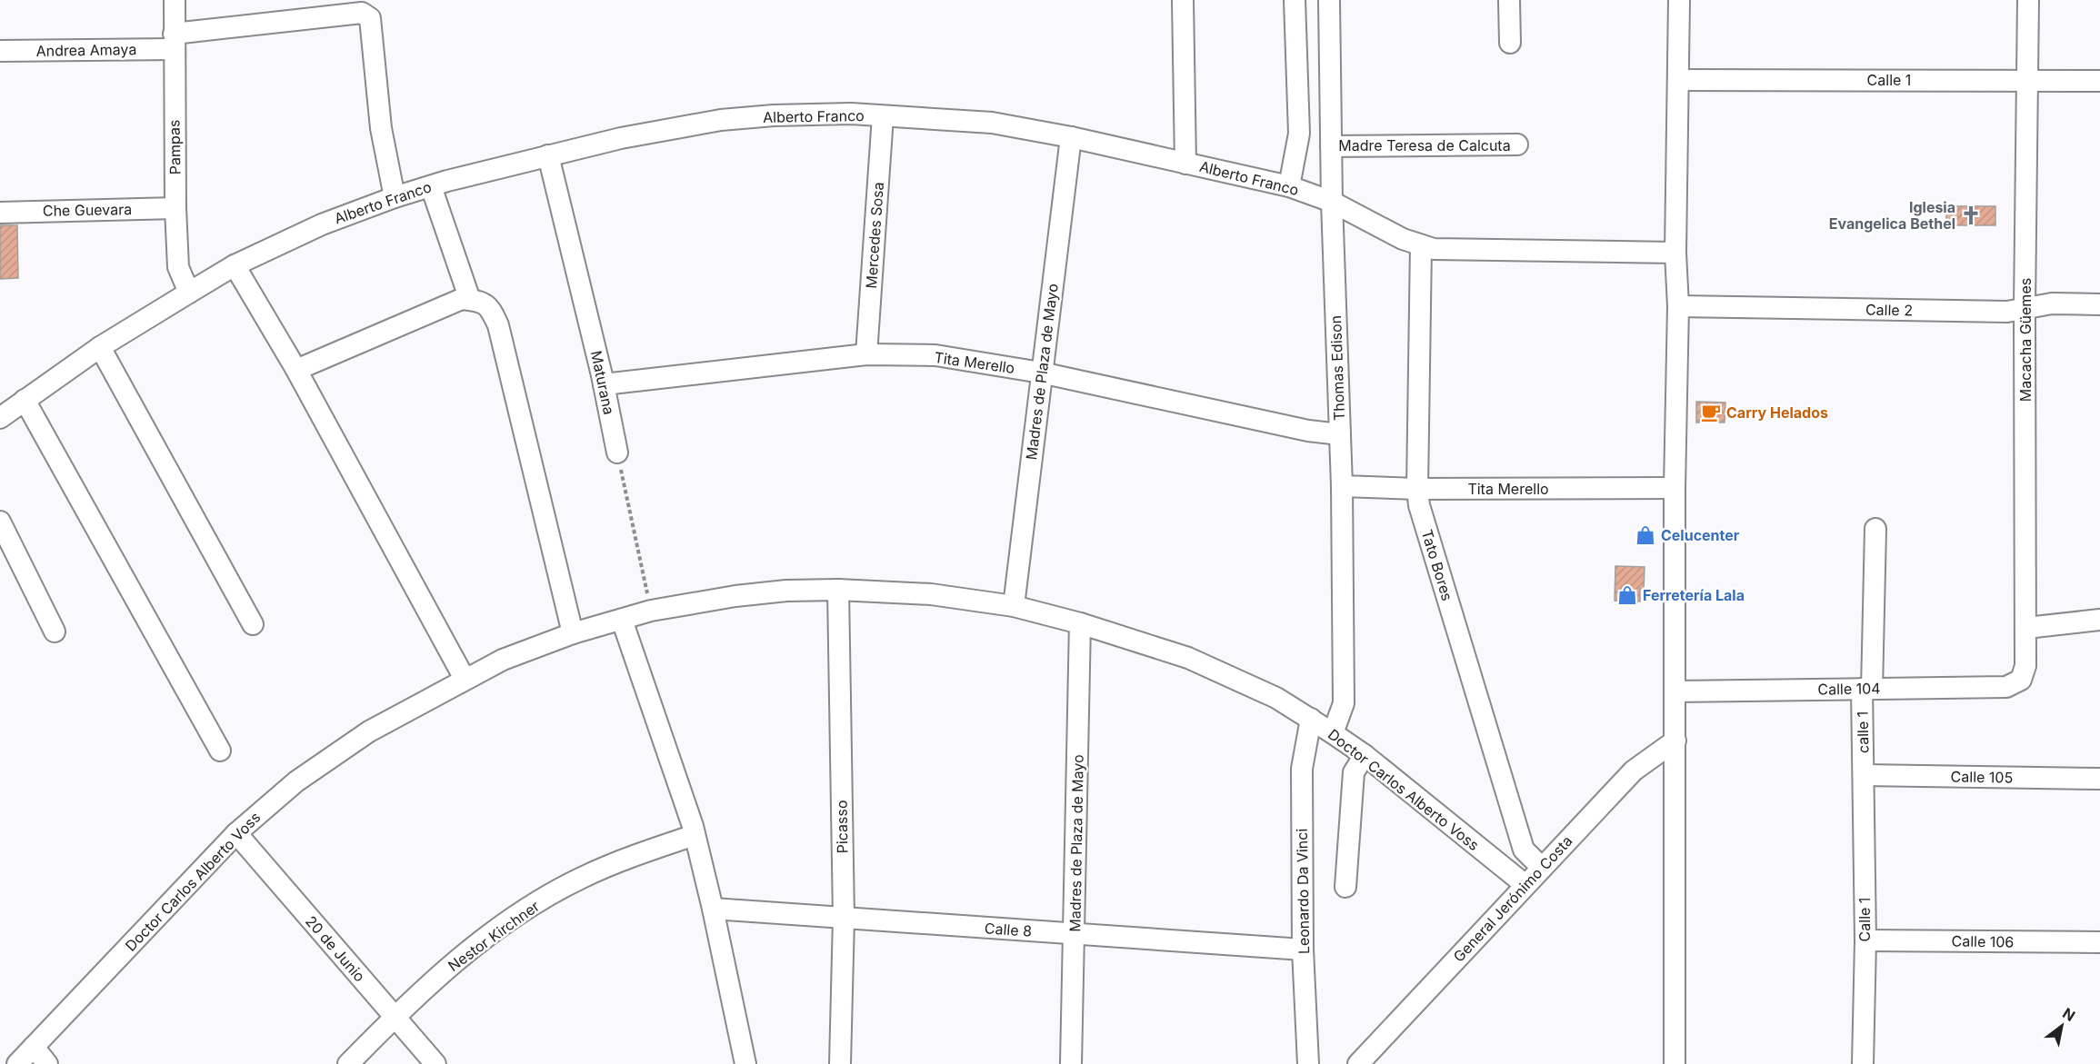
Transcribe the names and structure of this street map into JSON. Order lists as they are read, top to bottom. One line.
{"streets":{"street":["Andrea Amaya","Calle 1","Alberto Franco","Madre Teresa de Calcuta","Pampas","Che Guevara","Mercedes Sosa","Calle 2","Macacha Güemes","Tita Merello","Thomas Edison","Madres de Plaza de Mayo","Maturana","Tato Bores","Calle 104","calle 1","Calle 105","Doctor Carlos Alberto Voss","Picasso","Leonardo Da Vinci","General Jerónimo Costa","Calle 8","Nestor Kirchner","Calle 106","20 de Junio"]},"crossings":[["Andrea Amaya","Alberto Franco"],["Andrea Amaya","Pampas"],["Calle 1","Macacha Güemes"],["Calle 1","calle 1"],["Calle 1","Calle 105"],["Calle 1","Calle 106"],["Alberto Franco","Pampas"],["Alberto Franco","Mercedes Sosa"],["Alberto Franco","Thomas Edison"],["Alberto Franco","Madres de Plaza de Mayo"],["Alberto Franco","Maturana"],["Alberto Franco","Tato Bores"],["Madre Teresa de Calcuta","Thomas Edison"],["Pampas","Che Guevara"],["Mercedes Sosa","Tita Merello"],["Calle 2","Macacha Güemes"],["Macacha Güemes","Calle 104"],["Tita Merello","Thomas Edison"],["Tita Merello","Madres de Plaza de Mayo"],["Tita Merello","Maturana"],["Tita Merello","Tato Bores"],["Thomas Edison","Doctor Carlos Alberto Voss"],["Madres de Plaza de Mayo","Doctor Carlos Alberto Voss"],["Madres de Plaza de Mayo","Calle 8"],["Tato Bores","General Jerónimo Costa"],["Calle 104","calle 1"],["calle 1","Calle 105"],["Doctor Carlos Alberto Voss","Picasso"],["Doctor Carlos Alberto Voss","Leonardo Da Vinci"],["Doctor Carlos Alberto Voss","General Jerónimo Costa"],["Doctor Carlos Alberto Voss","20 de Junio"],["Picasso","Calle 8"],["Leonardo Da Vinci","Calle 8"],["Nestor Kirchner","20 de Junio"]],"places":{"church":["Iglesia Evangelica Bethel"],"cafe":["Carry Helados"],"shop":["Celucenter","Ferretería Lala"]},"north":"top right"}
